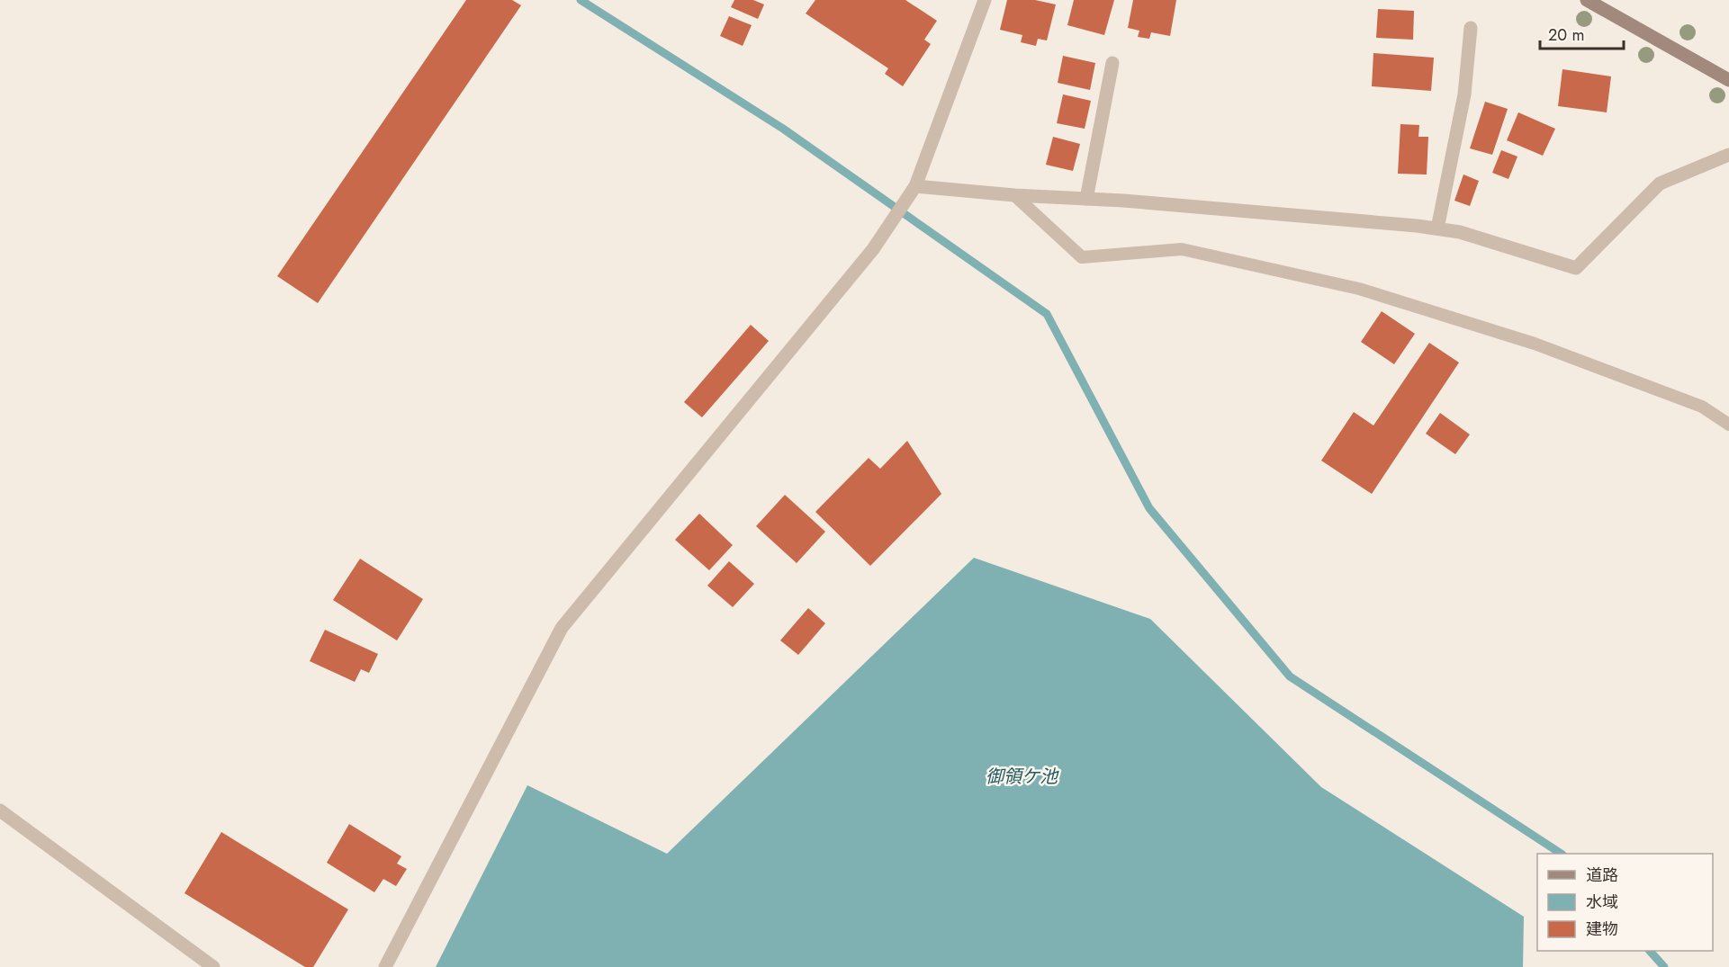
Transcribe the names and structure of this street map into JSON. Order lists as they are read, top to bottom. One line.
{"water":["御領ケ池"],"legend":["道路","水域","建物"],"scale_bar":"20 m"}
